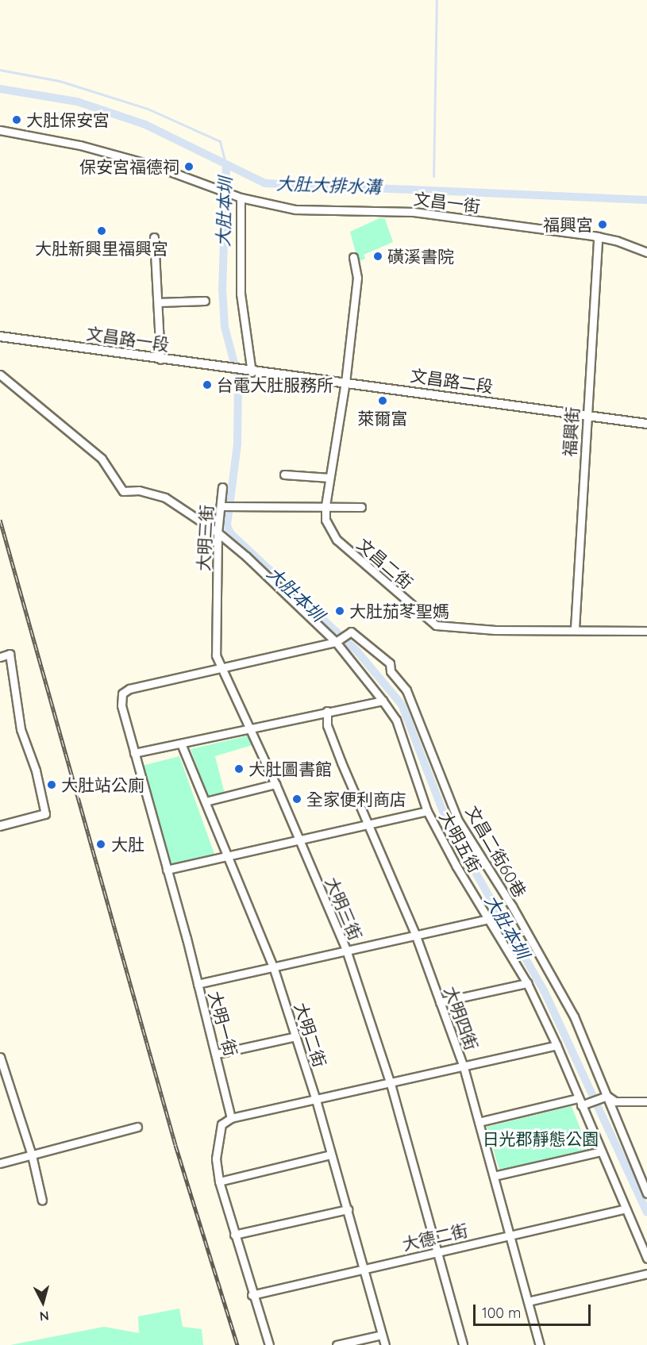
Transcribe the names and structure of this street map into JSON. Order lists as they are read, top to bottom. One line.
{"streets":{"street":["文昌一街","文昌路一段","文昌路二段","福興街","大明三街","文昌二街","大明五街","文昌二街60巷","大明四街","大明一街","大明二街","大德二街"]},"crossings":[["文昌一街","福興街"],["文昌路一段","文昌路二段"],["文昌路二段","福興街"],["文昌路二段","文昌二街"],["福興街","文昌二街"],["大明三街","大明五街"],["大明三街","大明一街"],["大明三街","大德二街"],["大明五街","文昌二街60巷"],["大明五街","大德二街"],["大明四街","大德二街"],["大明二街","大德二街"]],"water":["大肚大排水溝","大肚本圳"],"parks":["日光郡靜態公園"],"places":["大肚保安宮","保安宮福德祠","福興宮","大肚新興里福興宮","磺溪書院","台電大肚服務所","萊爾富","大肚茄苳聖媽","大肚圖書館","大肚站公廁","全家便利商店","大肚"],"scale_bar":"100 m","north":"bottom"}
